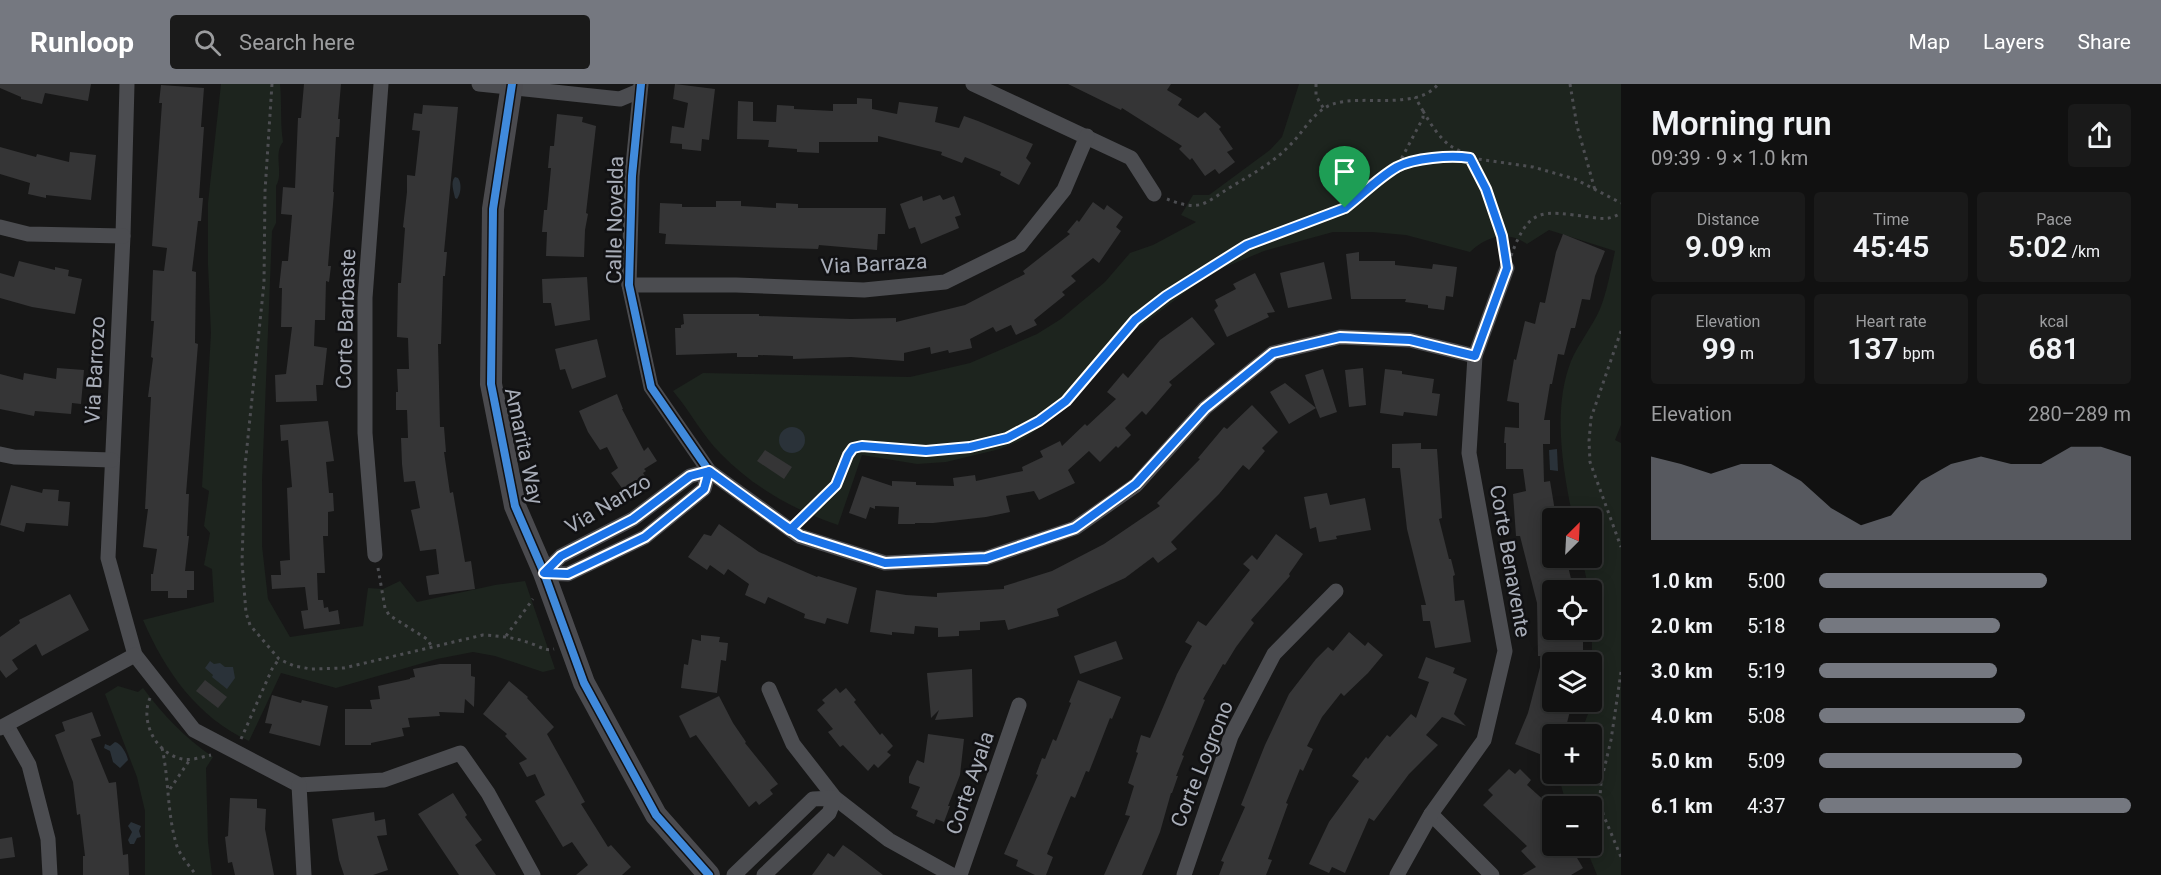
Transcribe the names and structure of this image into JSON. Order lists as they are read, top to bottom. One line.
{"streets":{"street":["Calle Novelda","Via Barraza","Corte Barbaste","Via Barrozo","Amarita Way","Via Nanzo","Corte Benavente","Corte Logrono","Corte Ayala"]},"crossings":[["Calle Novelda","Via Barraza"],["Calle Novelda","Via Nanzo"],["Calle Novelda","Corte Benavente"],["Amarita Way","Via Nanzo"]],"north":"top right","page":{"header":"Runloop","search":"Search here","nav":["Map","Layers","Share"],"heading":["Morning run","09:39 · 9 × 1.0 km"],"stats":[["Distance","9.09 km"],["Time","45:45"],["Pace","5:02 /km"],["Elevation","99 m"],["Heart rate","137 bpm"],["kcal","681"]],"chart":["Elevation","280–289 m"],"map_buttons":["+","−"],"list":[{"name":"1.0 km","note":"5:00"},{"name":"2.0 km","note":"5:18"},{"name":"3.0 km","note":"5:19"},{"name":"4.0 km","note":"5:08"},{"name":"5.0 km","note":"5:09"},{"name":"6.1 km","note":"4:37"}]}}
